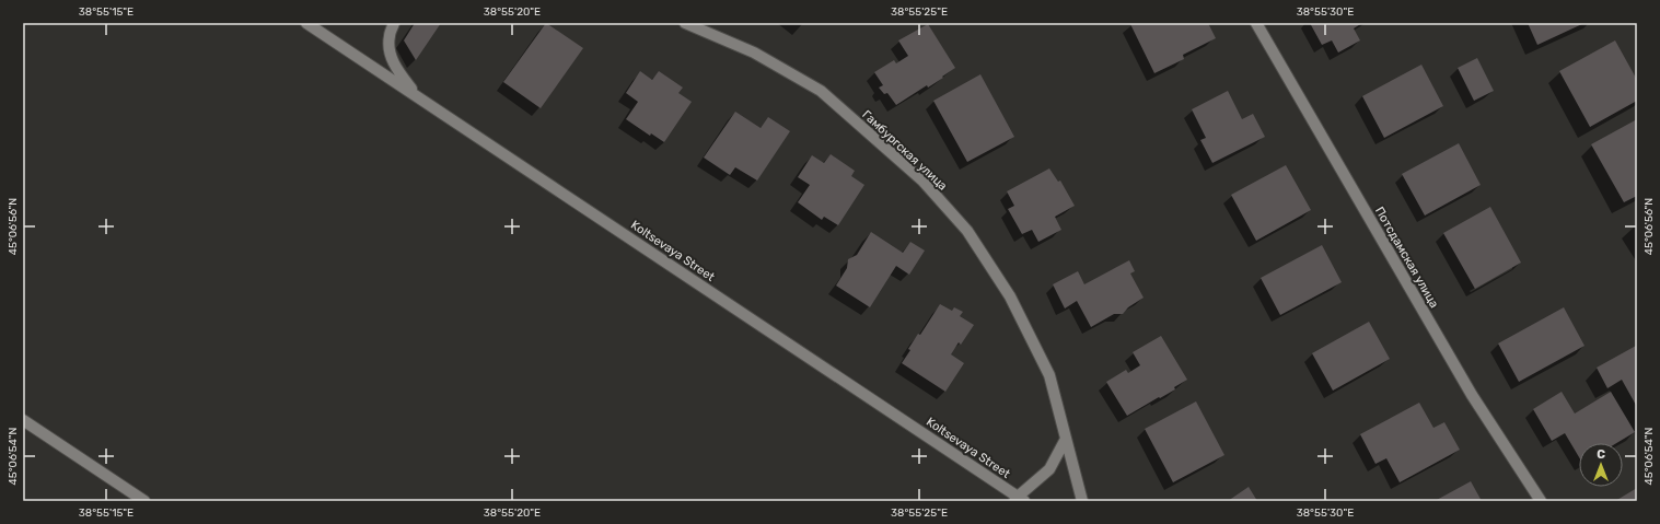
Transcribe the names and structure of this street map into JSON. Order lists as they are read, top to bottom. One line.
{"streets":{"street":["Гамбургская улица","Koltsevaya Street","Потсдамская улица"]},"north":"top","coordinates":["38°55'15\"E","38°55'20\"E","38°55'25\"E","38°55'30\"E","45°06'56\"N","45°06'54\"N"]}
